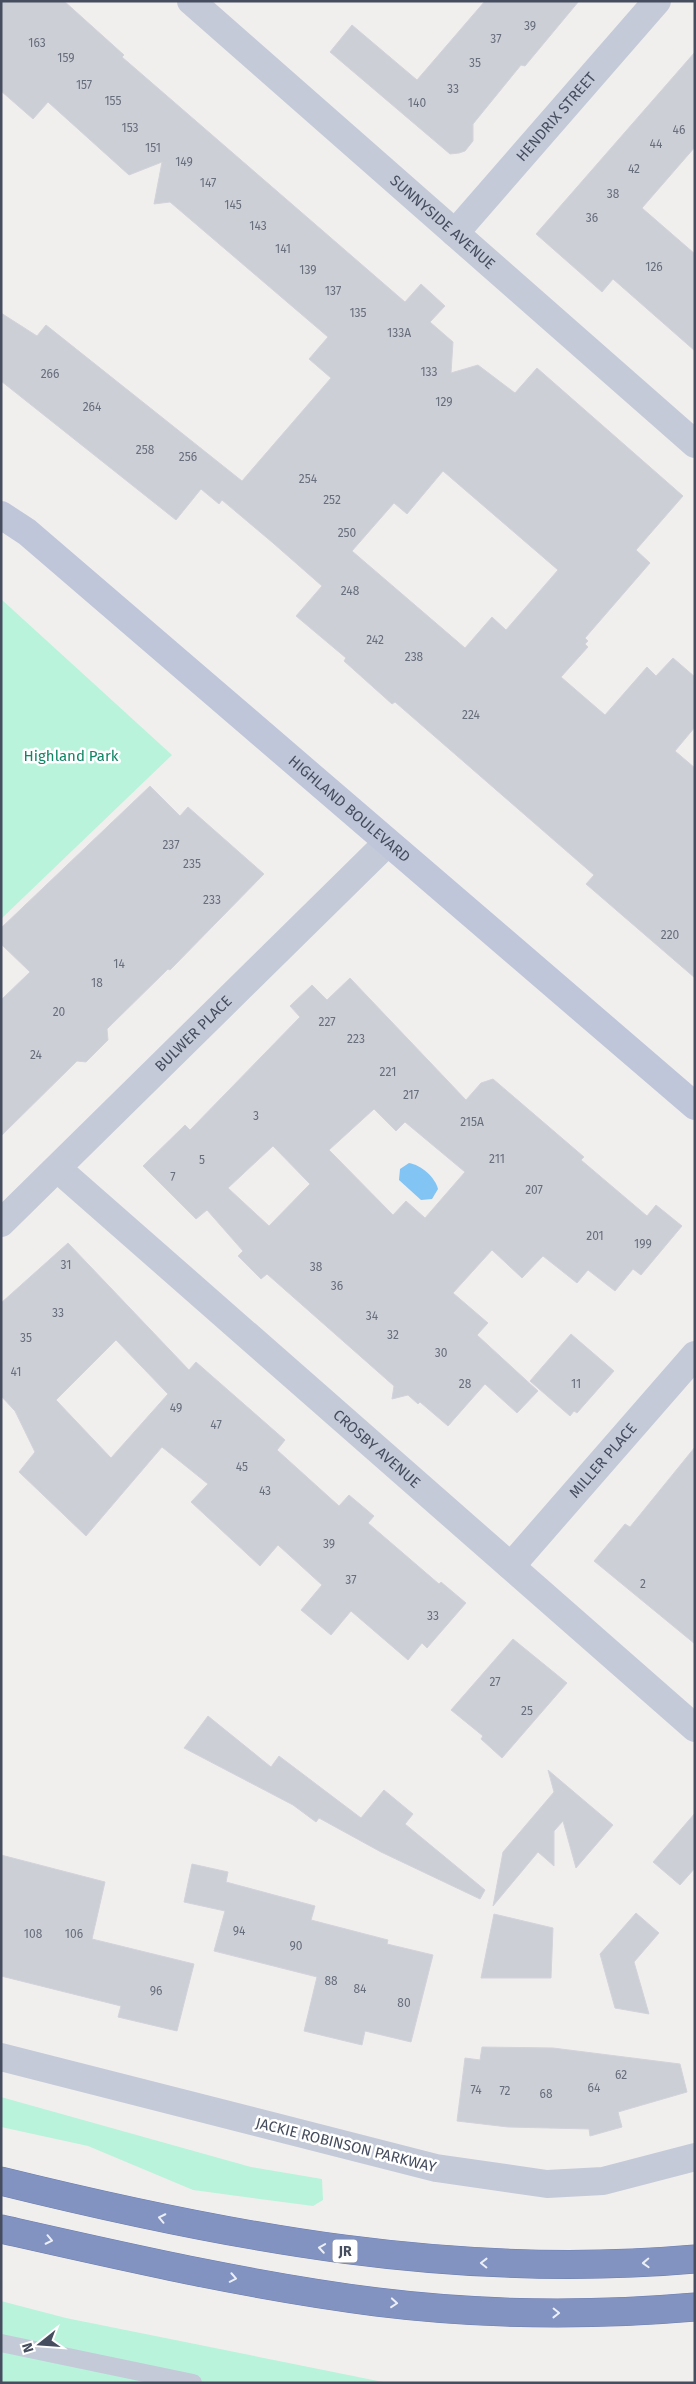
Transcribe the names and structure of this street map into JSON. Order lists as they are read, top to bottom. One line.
{"streets":{"highway":["JR"],"main road":["HIGHLAND BOULEVARD"],"street":["HENDRIX STREET","SUNNYSIDE AVENUE","BULWER PLACE","CROSBY AVENUE","MILLER PLACE","JACKIE ROBINSON PARKWAY"]},"crossings":[["HENDRIX STREET","SUNNYSIDE AVENUE"],["HIGHLAND BOULEVARD","BULWER PLACE"],["BULWER PLACE","CROSBY AVENUE"],["CROSBY AVENUE","MILLER PLACE"]],"parks":["Highland Park"],"house_numbers":["39","37","163","159","35","157","33","155","140","153","46","44","151","149","42","147","38","145","36","143","141","126","139","137","135","133A","133","266","129","264","258","256","254","252","250","248","242","238","224","237","235","233","220","14","18","20","227","223","24","221","217","3","215A","211","5","7","207","201","199","31","38","36","33","34","32","35","30","41","28","11","49","47","45","43","39","37","2","33","27","25","94","108","106","90","88","84","96","80","62","64","74","72","68"],"north":"left"}
